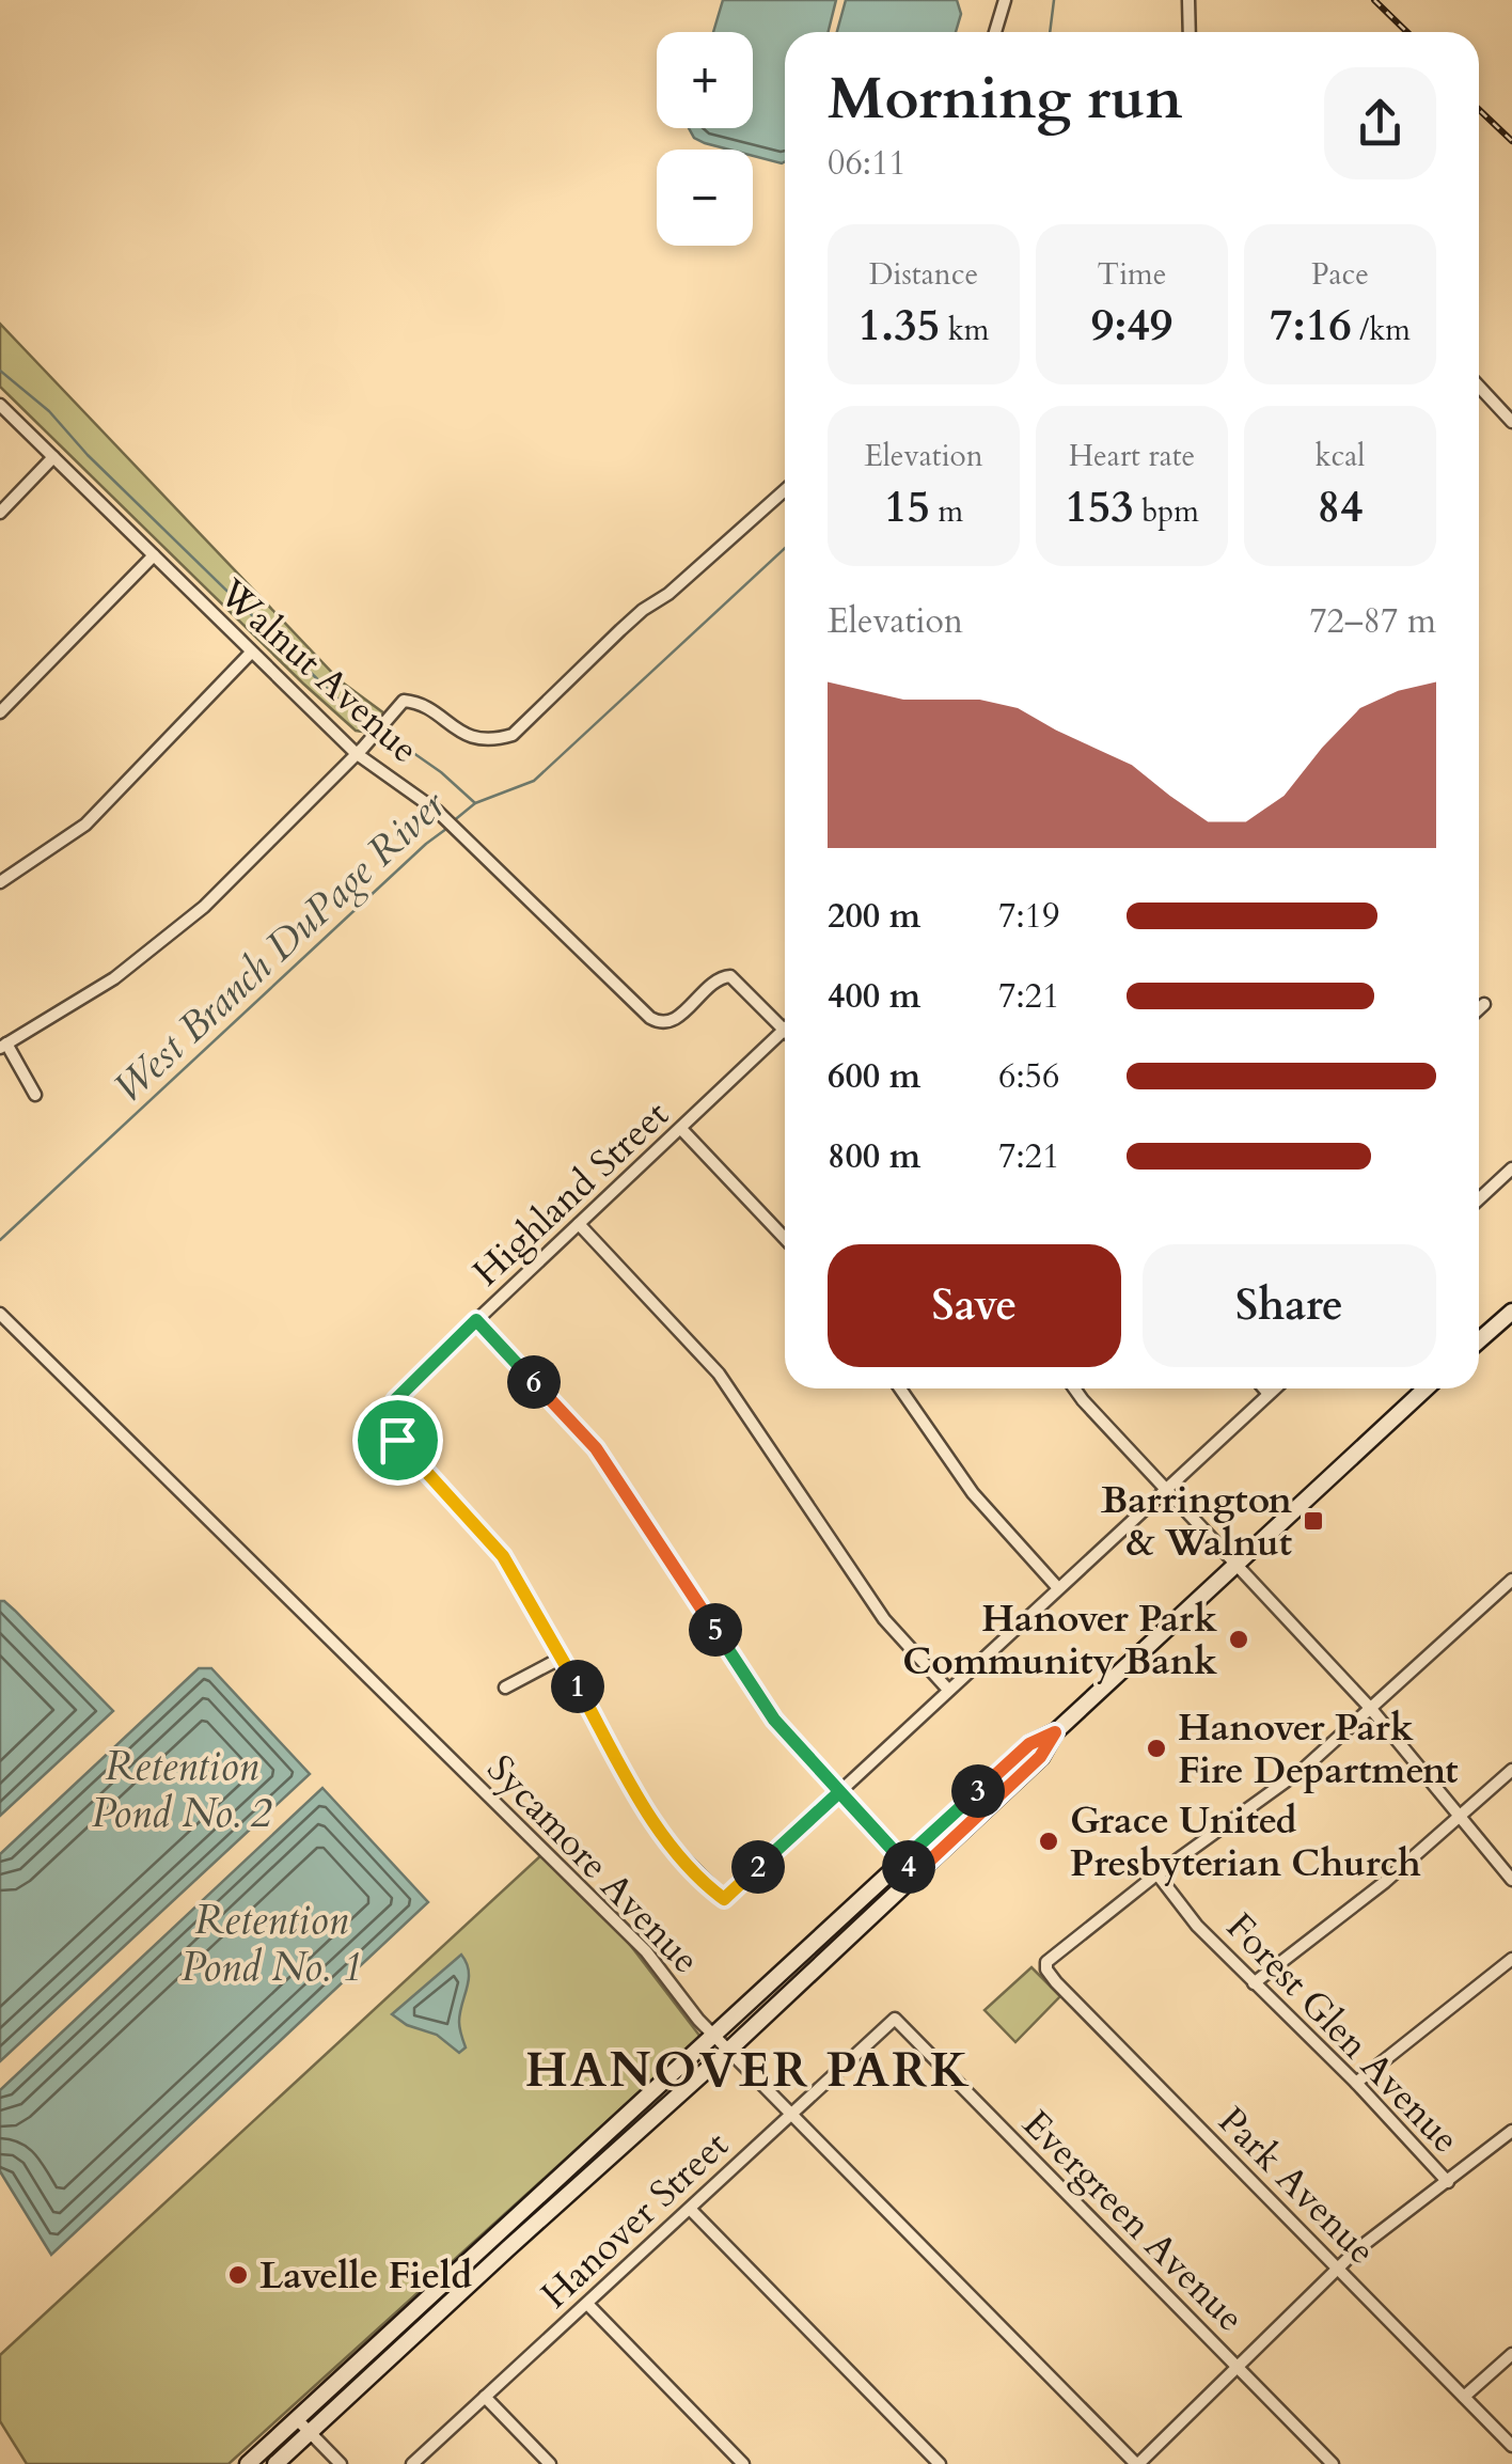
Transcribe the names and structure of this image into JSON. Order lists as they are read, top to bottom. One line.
{"streets":{"street":["Walnut Avenue","Highland Street","Sycamore Avenue","Forest Glen Avenue","Park Avenue","Hanover Street","Evergreen Avenue"]},"crossings":[["Walnut Avenue","Highland Street"],["Sycamore Avenue","Hanover Street"],["Forest Glen Avenue","Park Avenue"],["Hanover Street","Evergreen Avenue"]],"districts":["HANOVER PARK"],"water":["West Branch DuPage River","Retention Pond No. 2","Retention Pond No. 1"],"places":{"transit":["Barrington & Walnut"],"other":["Hanover Park Community Bank","Hanover Park Fire Department","Grace United Presbyterian Church","Lavelle Field"]},"page":{"map_buttons":["+","−"],"heading":["Morning run","06:11"],"stats":[["Distance","1.35 km"],["Time","9:49"],["Pace","7:16 /km"],["Elevation","15 m"],["Heart rate","153 bpm"],["kcal","84"]],"chart":["Elevation","72–87 m"],"list":[{"name":"200 m","note":"7:19"},{"name":"400 m","note":"7:21"},{"name":"600 m","note":"6:56"},{"name":"800 m","note":"7:21"}],"buttons":["Save","Share"],"pins":["6","5","1","3","2","4"]}}
